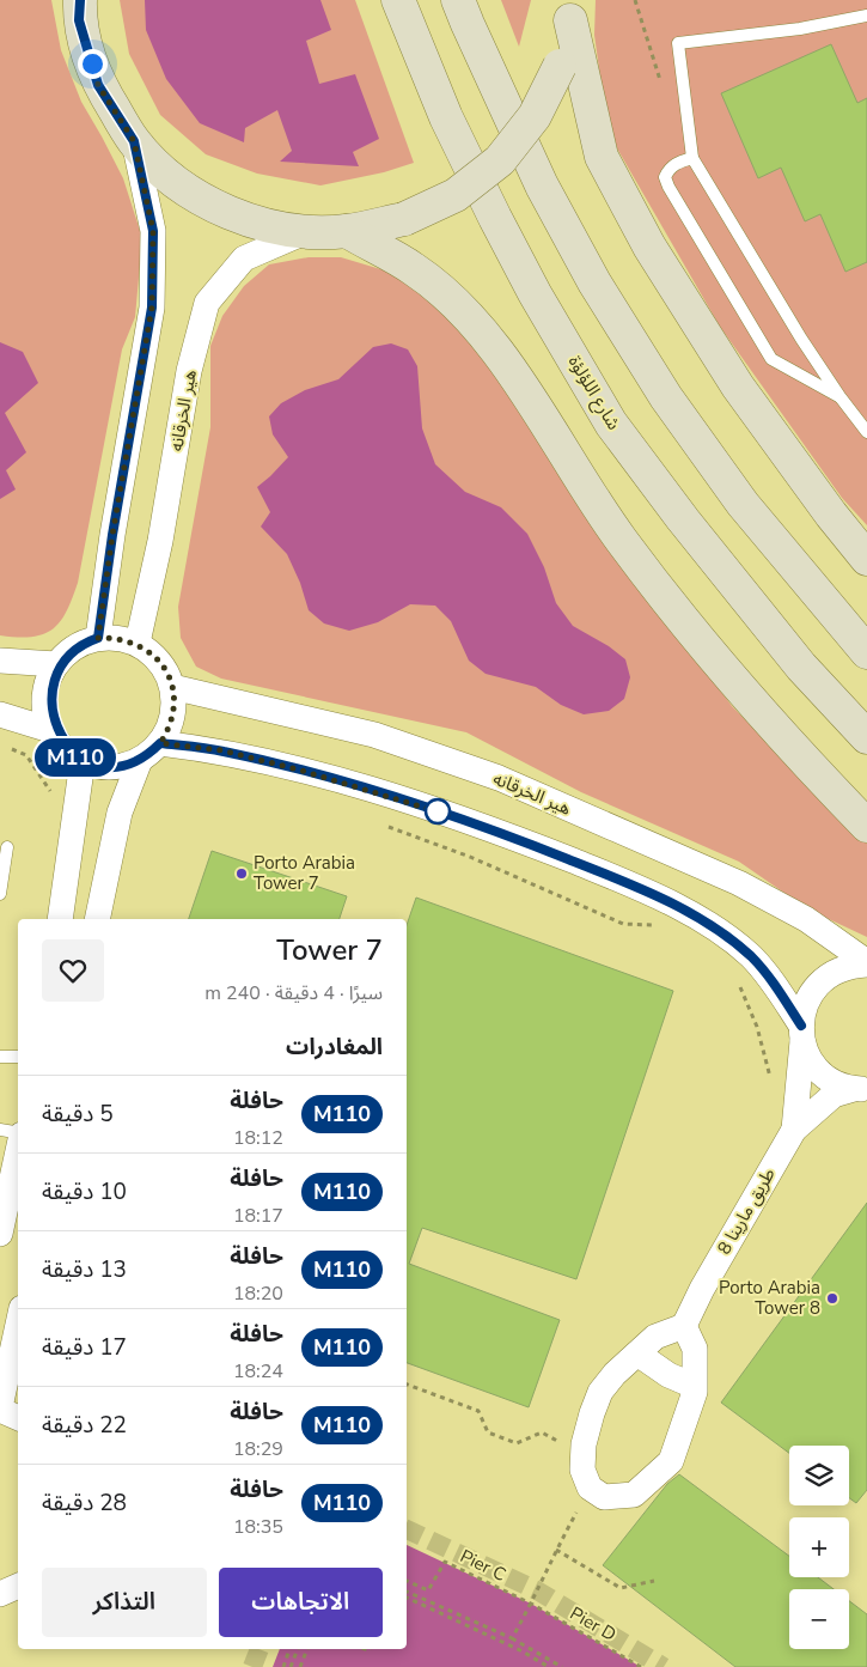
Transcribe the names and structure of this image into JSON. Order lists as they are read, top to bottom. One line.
{"streets":{"main road":["شارع اللؤلؤة"],"street":["هير الخرقانه","طريق مارينا 8"],"path":["Pier C","Pier D"]},"crossings":[["هير الخرقانه","طريق مارينا 8"],["Pier C","Pier D"]],"places":["Porto Arabia Tower 7","Porto Arabia Tower 8"],"lines":["bus line M110"],"page":{"on_map":"M110","heading":[["Tower 7","سيرًا · 4 دقيقة · 240 m"],"المغادرات"],"list":[{"mark":"M110","name":"حافلة","note":"18:12","value":"5 دقيقة"},{"mark":"M110","name":"حافلة","note":"18:17","value":"10 دقيقة"},{"mark":"M110","name":"حافلة","note":"18:20","value":"13 دقيقة"},{"mark":"M110","name":"حافلة","note":"18:24","value":"17 دقيقة"},{"mark":"M110","name":"حافلة","note":"18:29","value":"22 دقيقة"},{"mark":"M110","name":"حافلة","note":"18:35","value":"28 دقيقة"}],"map_buttons":["+","−"],"buttons":["الاتجاهات","التذاكر"]}}
